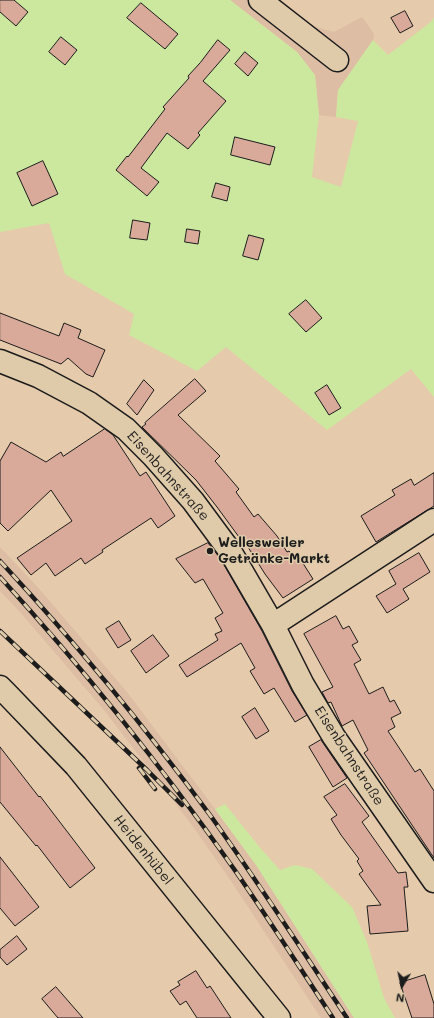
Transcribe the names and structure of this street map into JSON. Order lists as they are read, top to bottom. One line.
{"streets":{"street":["Eisenbahnstraße","Heidenhübel"]},"places":["Wellesweiler Getränke-Markt"],"north":"bottom"}
